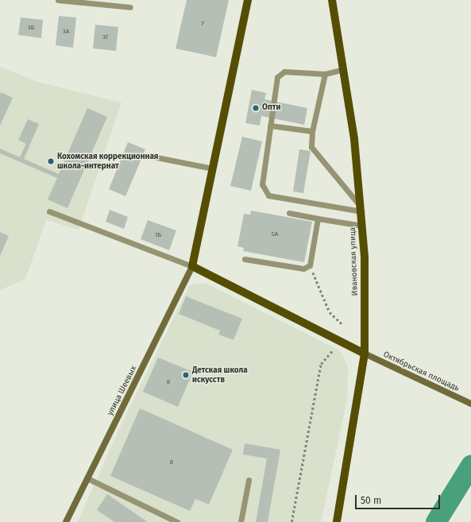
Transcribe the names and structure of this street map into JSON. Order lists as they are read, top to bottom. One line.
{"streets":{"main road":["Ивановская улица","Октябрьская площадь","улица Шеевых"]},"crossings":[["Ивановская улица","Октябрьская площадь"]],"places":["Опти","Кохомская коррекционная школа-интернат","Детская школа искусств"],"house_numbers":["7","3Б","3А","3Г","5А","1Б","8","6"],"scale_bar":"50 m"}
